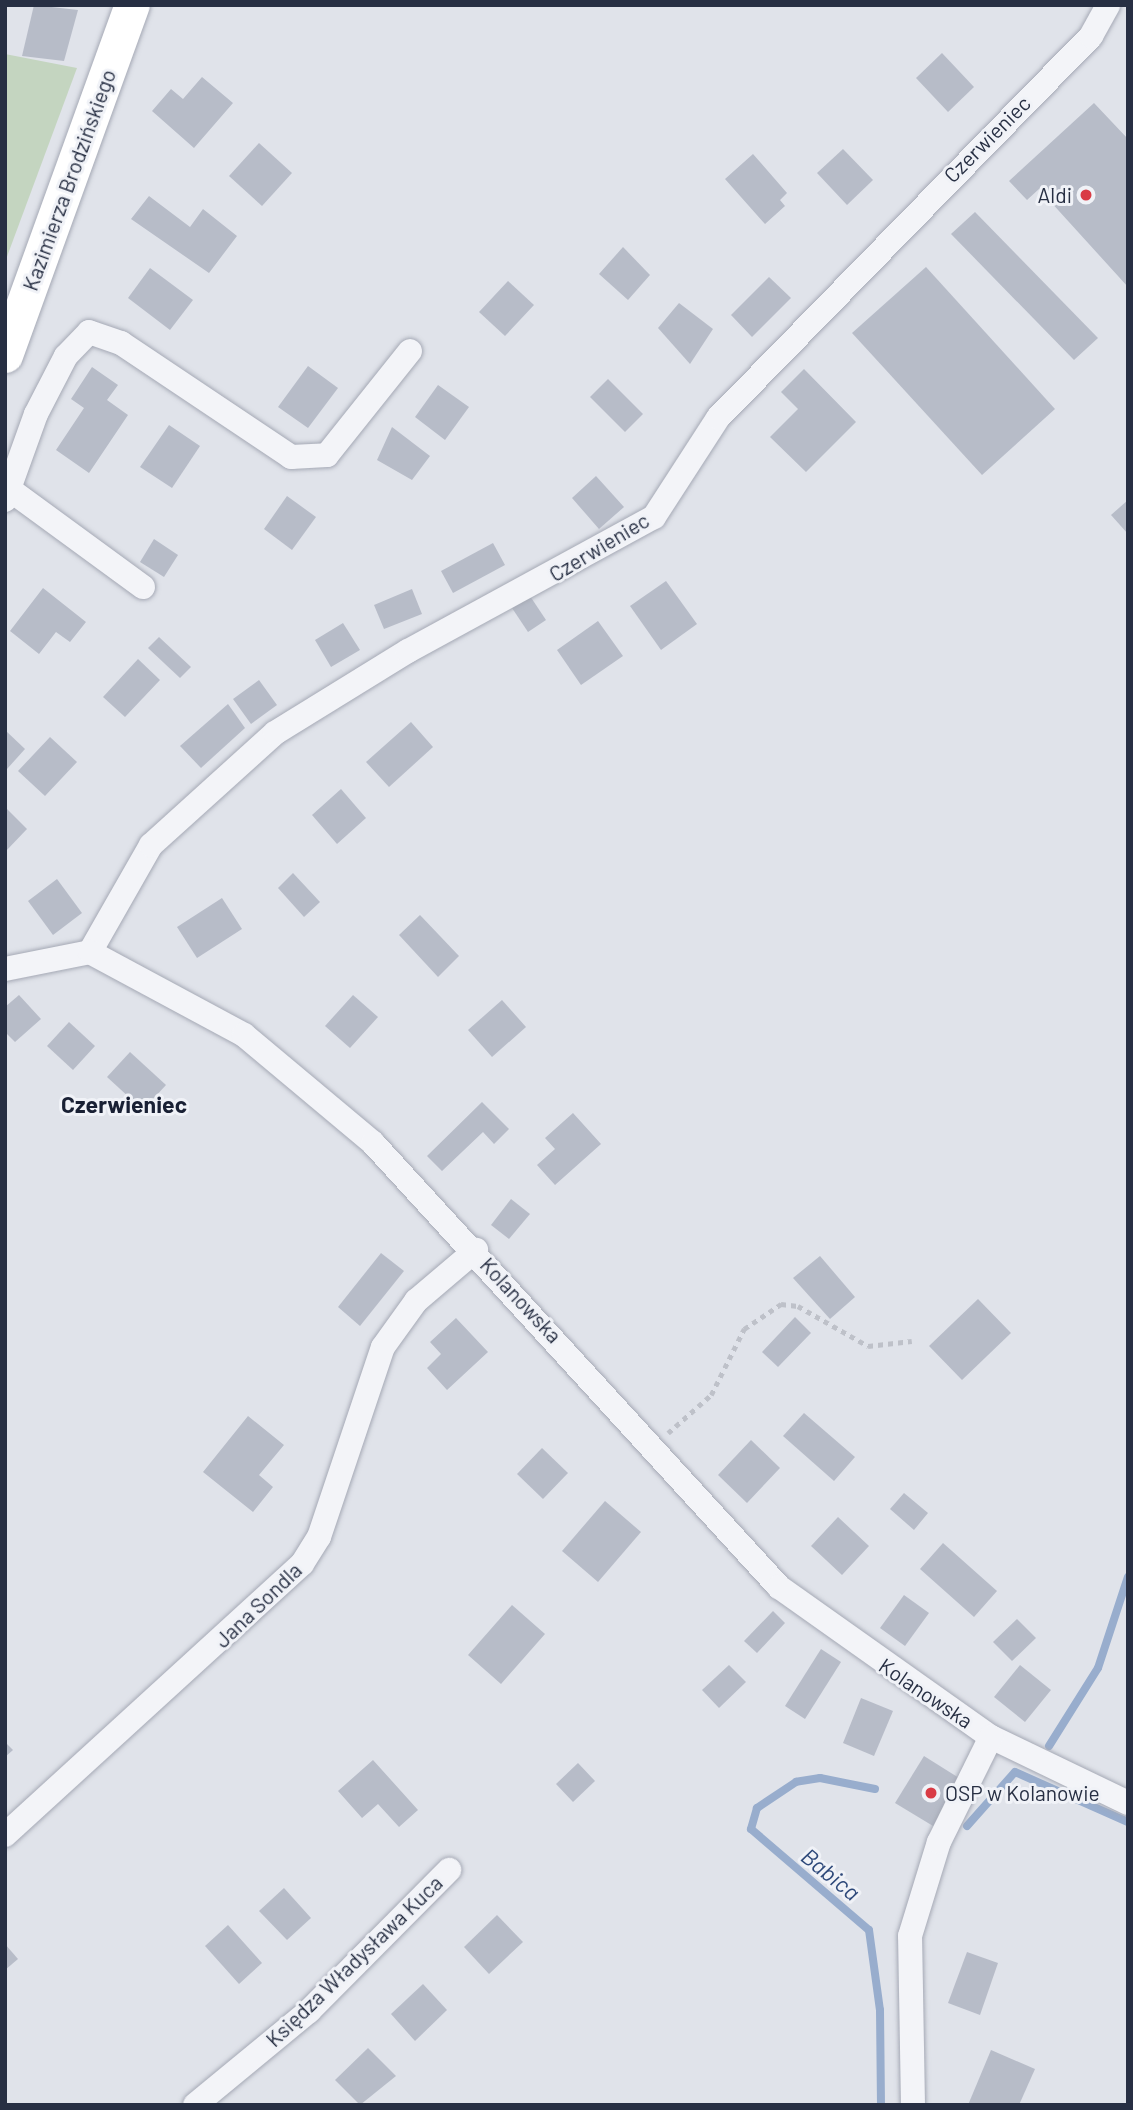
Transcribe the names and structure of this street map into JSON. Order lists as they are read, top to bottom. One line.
{"streets":{"main road":["Kazimierza Brodzińskiego"],"street":["Czerwieniec","Kolanowska","Jana Sondla","Księdza Władysława Kuca"]},"crossings":[["Czerwieniec","Kolanowska"],["Kolanowska","Jana Sondla"]],"districts":["Czerwieniec"],"water":["Babica"],"places":["Aldi","OSP w Kolanowie"]}
